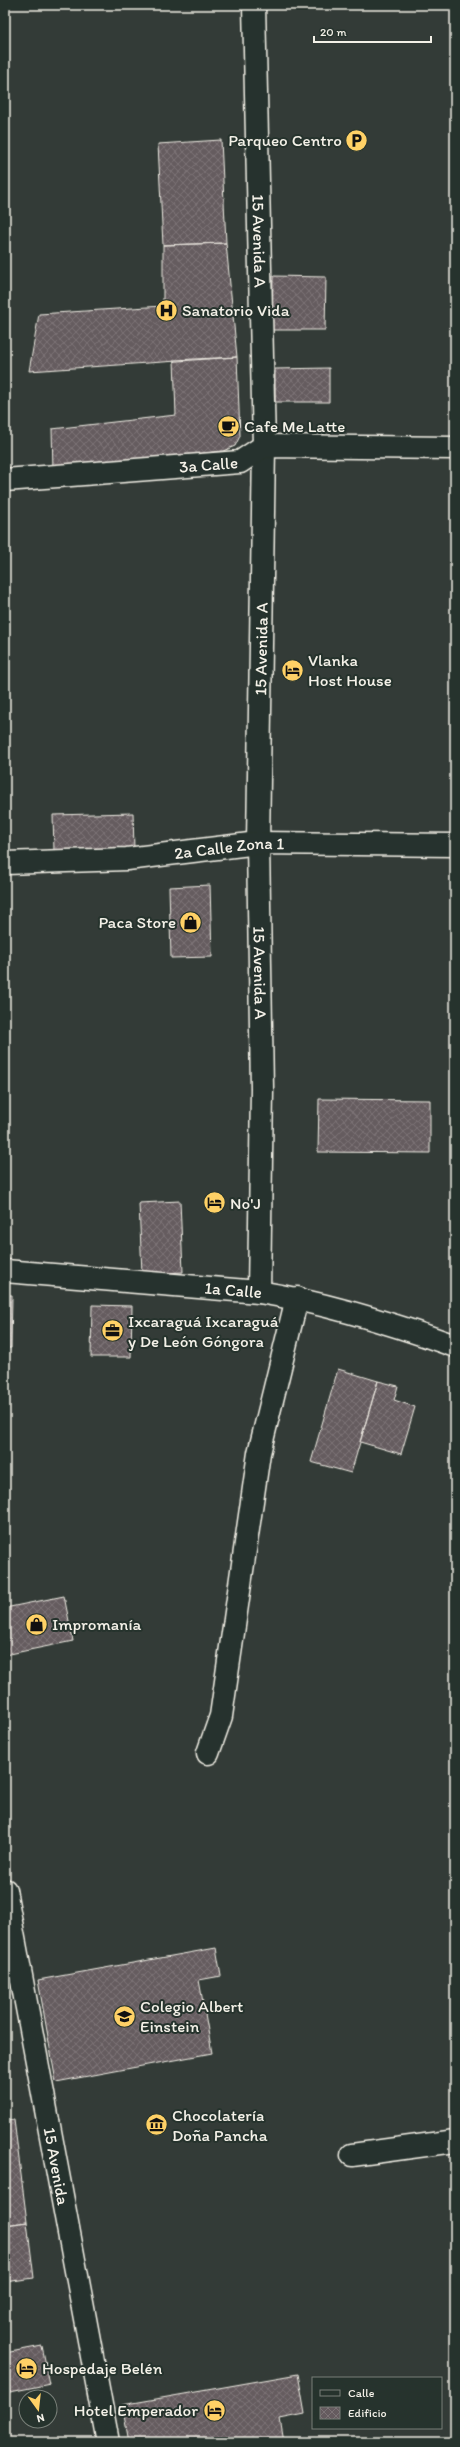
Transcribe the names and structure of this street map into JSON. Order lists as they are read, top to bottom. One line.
{"streets":{"street":["15 Avenida A","3a Calle","2a Calle Zona 1","1a Calle","15 Avenida"]},"crossings":[["15 Avenida A","3a Calle"],["15 Avenida A","2a Calle Zona 1"],["15 Avenida A","1a Calle"]],"places":{"parking":["Parqueo Centro"],"hospital":["Sanatorio Vida"],"cafe":["Cafe Me Latte"],"hotel":["Vlanka Host House","No'J","Hospedaje Belén","Hotel Emperador"],"shop":["Paca Store","Impromanía"],"office":["Ixcaraguá Ixcaraguá y De León Góngora"],"school or university":["Colegio Albert Einstein"],"museum":["Chocolatería Doña Pancha"]},"legend":["Calle","Edificio"],"scale_bar":"20 m","north":"bottom"}
